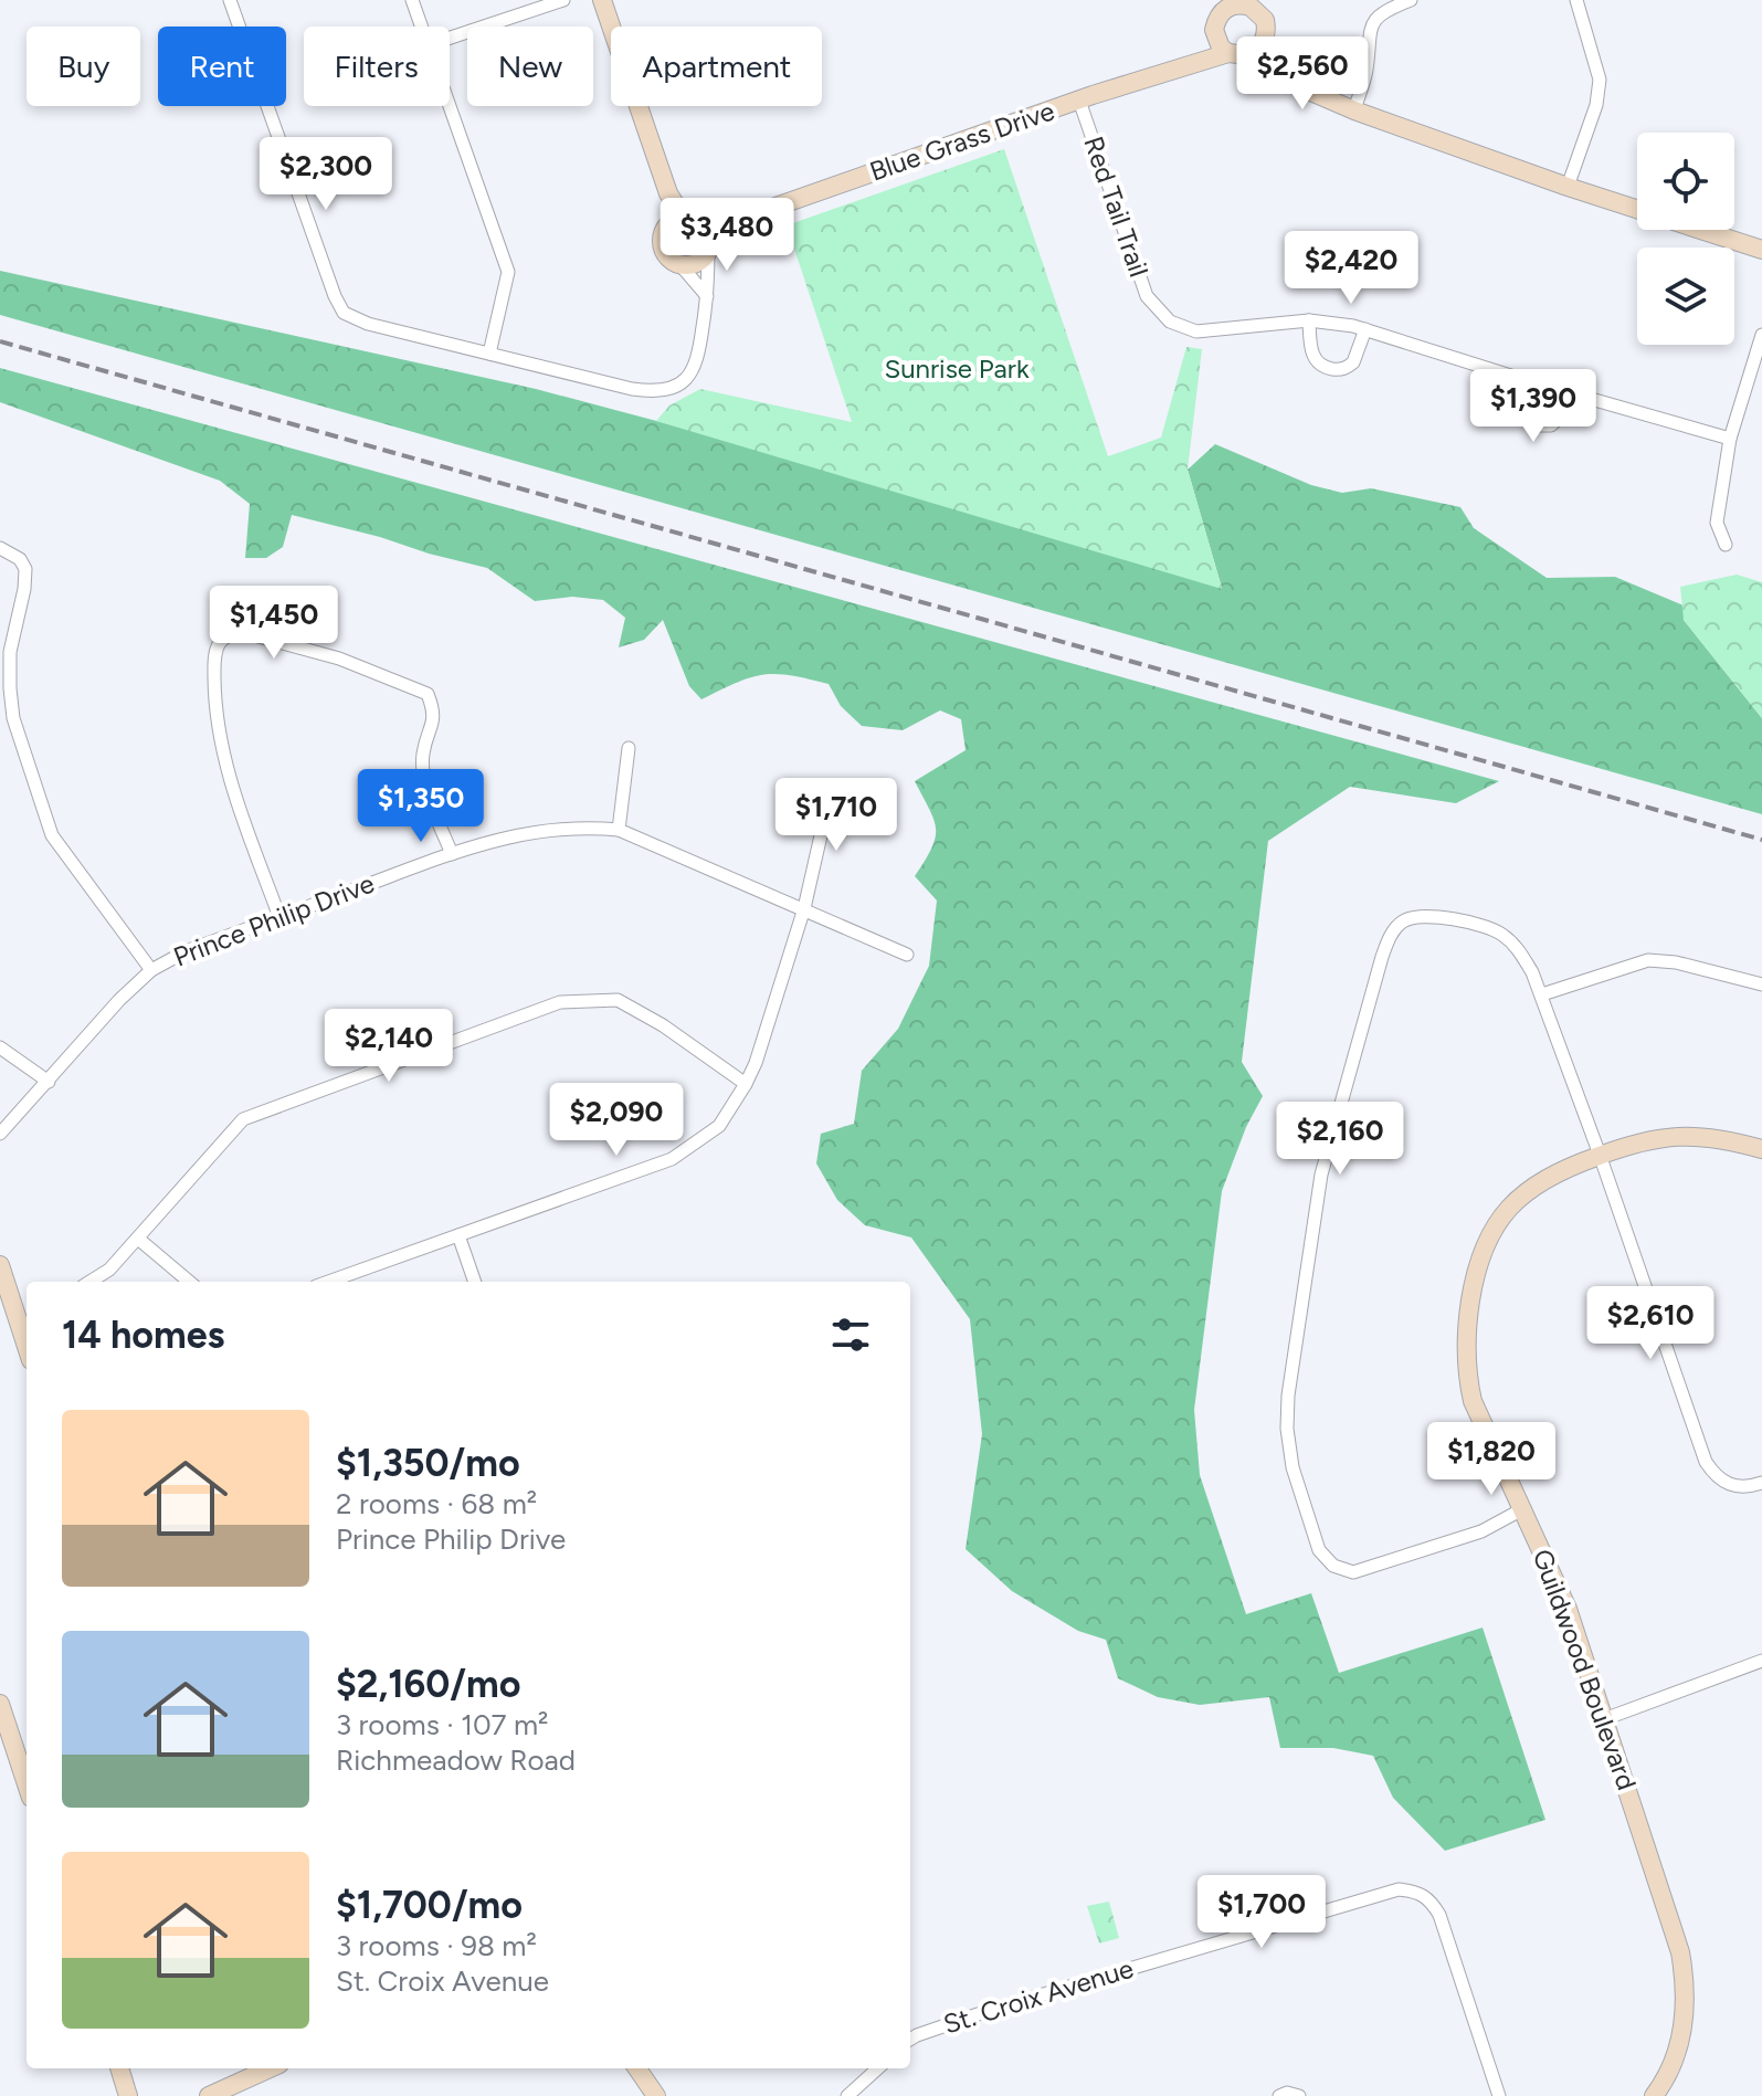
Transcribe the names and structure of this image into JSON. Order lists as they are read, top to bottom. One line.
{"streets":{"street":["Blue Grass Drive","Red Tail Trail","Prince Philip Drive","Guildwood Boulevard","St. Croix Avenue"]},"crossings":[["Blue Grass Drive","Red Tail Trail"]],"parks":["Sunrise Park"],"page":{"chip":["Buy","Rent","Filters","New","Apartment"],"price":["$2,560","$2,300","$3,480","$2,420","$1,390","$1,450","$1,350","$1,710","$2,140","$2,090","$2,160","$2,610","$1,820","$1,700"],"heading":"14 homes","list":[{"name":"$1,350/mo","note":"2 rooms · 68 m² · Prince Philip Drive"},{"name":"$2,160/mo","note":"3 rooms · 107 m² · Richmeadow Road"},{"name":"$1,700/mo","note":"3 rooms · 98 m² · St. Croix Avenue"}]}}
